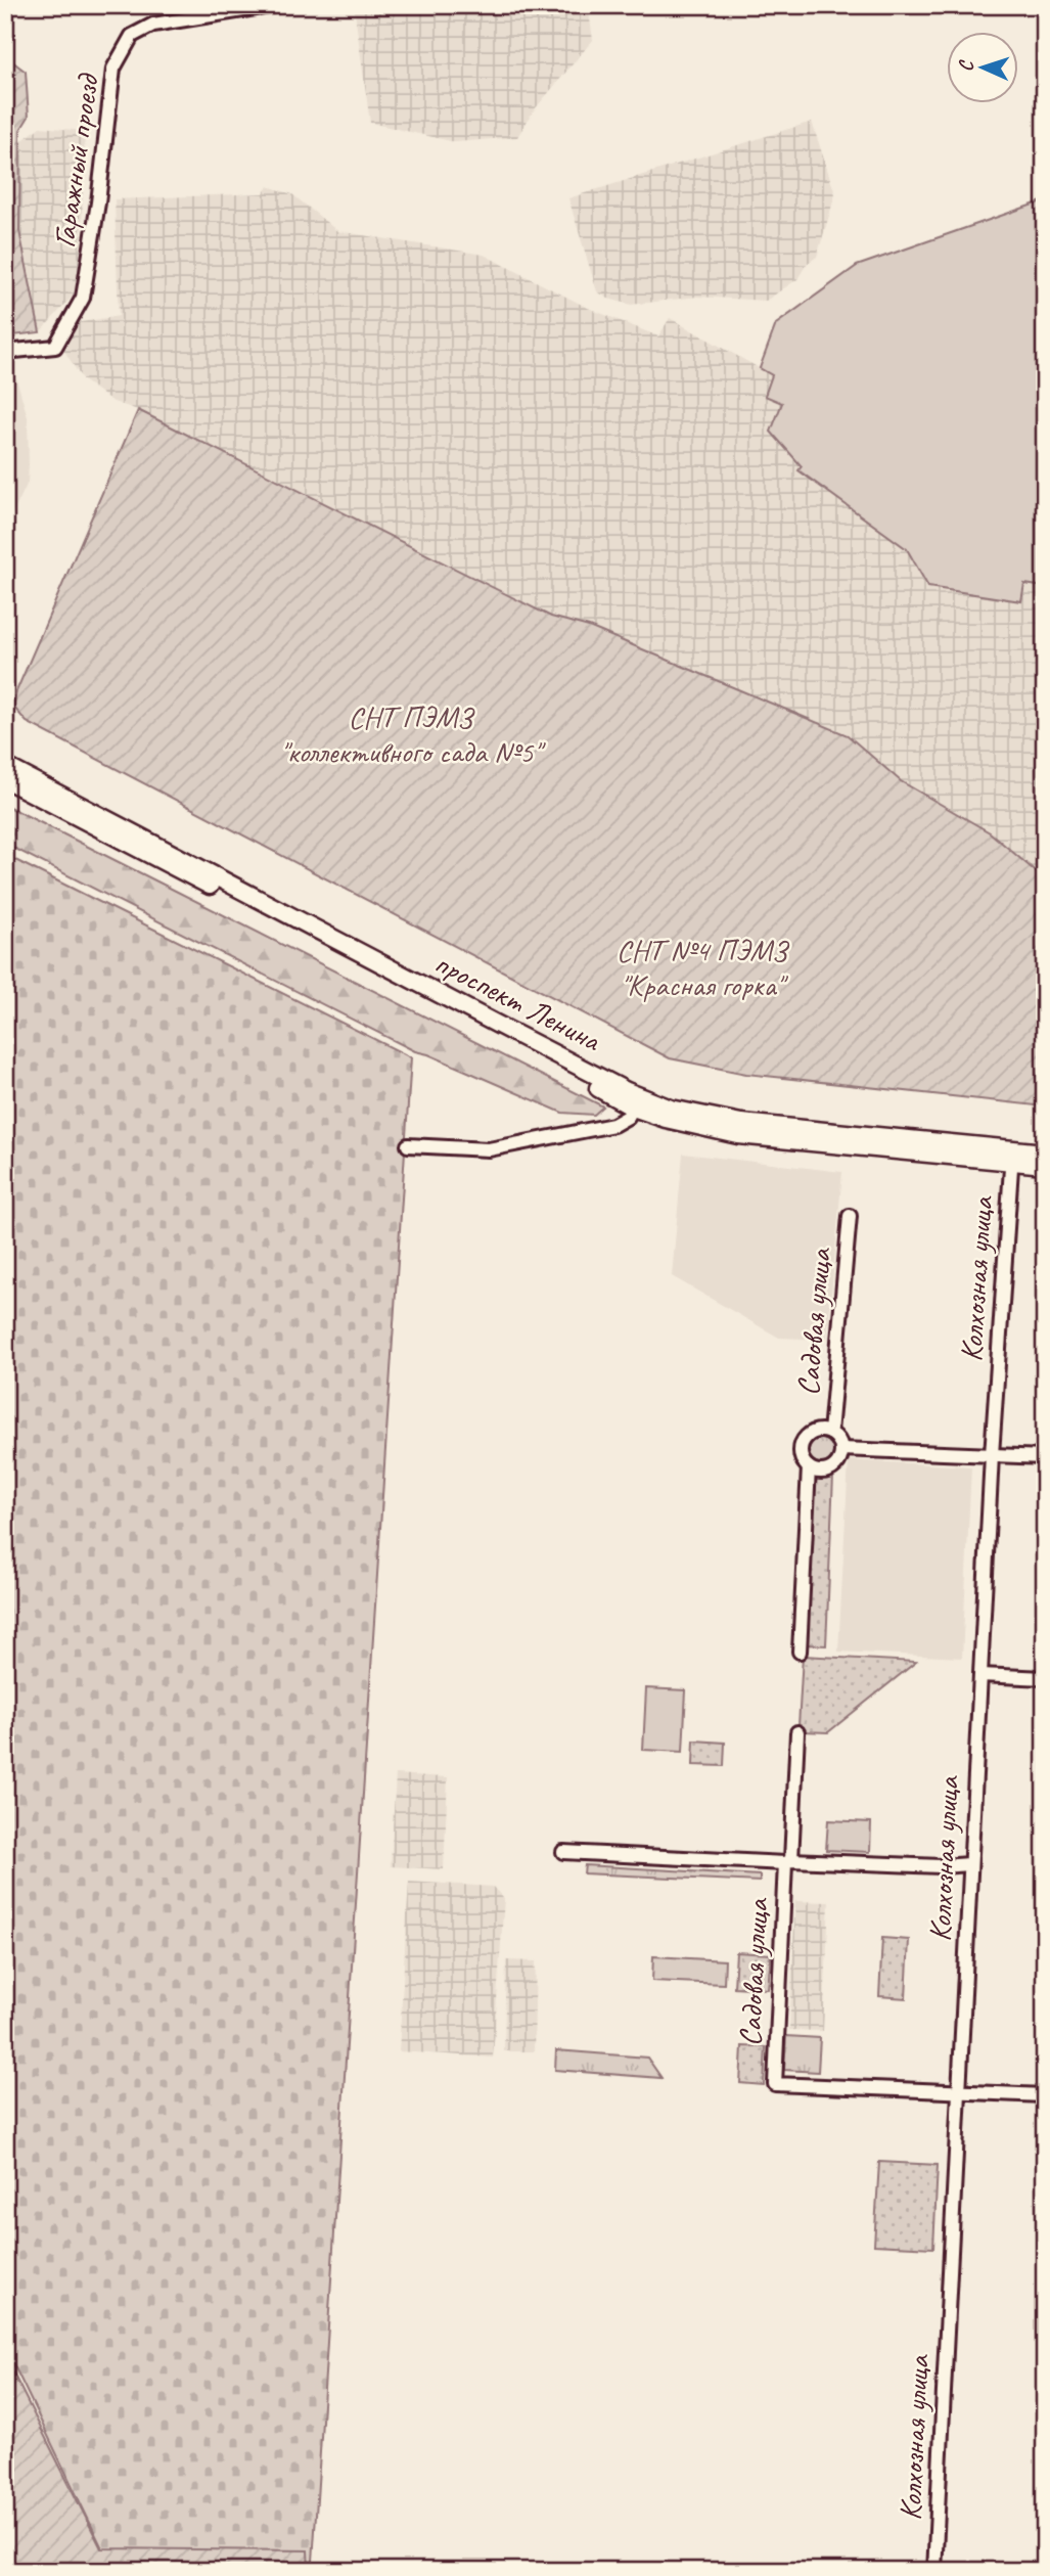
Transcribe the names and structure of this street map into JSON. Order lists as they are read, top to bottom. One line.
{"streets":{"main road":["проспект Ленина"],"street":["Гаражный проезд","Колхозная улица","Садовая улица"]},"crossings":[["проспект Ленина","Колхозная улица"],["Колхозная улица","Садовая улица"]],"parks":["СНТ ПЭМЗ \"коллективного сада №5\"","СНТ №4 ПЭМЗ \"Красная горка\""],"north":"left"}
